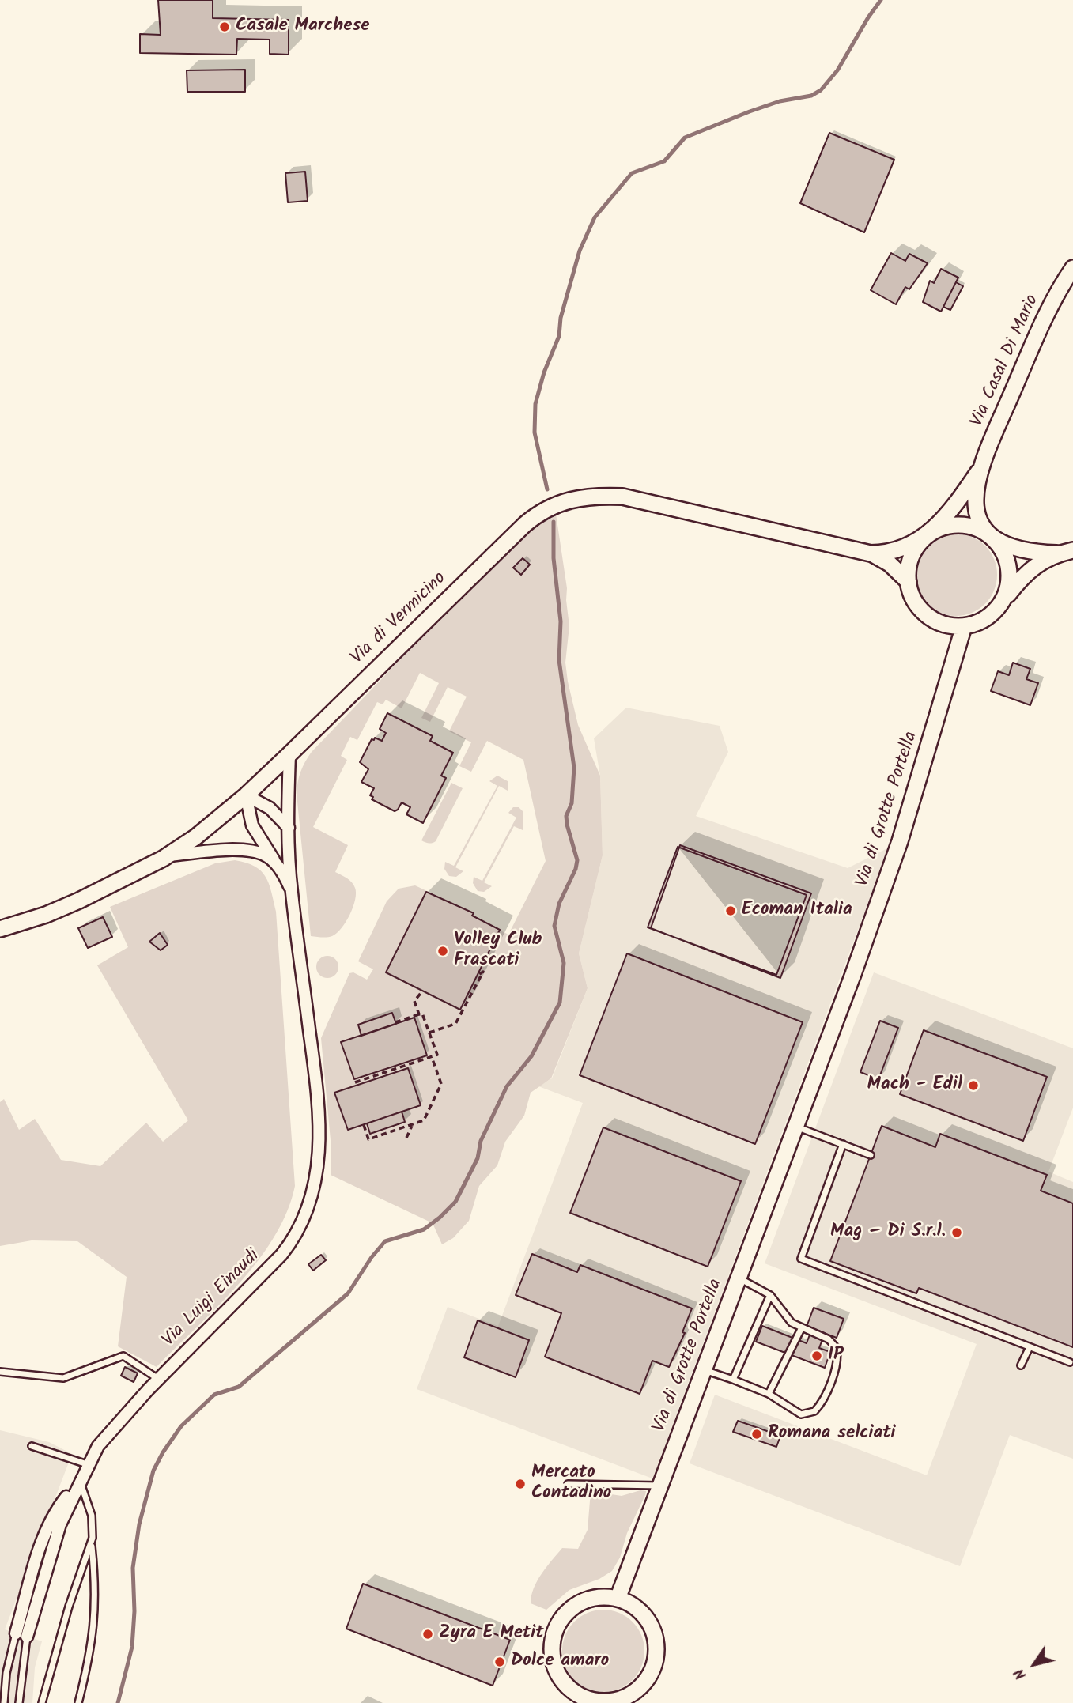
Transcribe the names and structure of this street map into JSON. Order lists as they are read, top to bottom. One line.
{"streets":{"main road":["Via Casal Di Mario","Via di Vermicino","Via di Grotte Portella"],"street":["Via Luigi Einaudi"]},"crossings":[["Via Casal Di Mario","Via di Vermicino"],["Via Casal Di Mario","Via di Grotte Portella"],["Via di Vermicino","Via di Grotte Portella"],["Via di Vermicino","Via Luigi Einaudi"]],"places":["Casale Marchese","Ecoman Italia","Volley Club Frascati","Mach - Edil","Mag – Di S.r.l.","IP","Romana selciati","Mercato Contadino","Zyra E Metit","Dolce amaro"],"north":"bottom left"}
